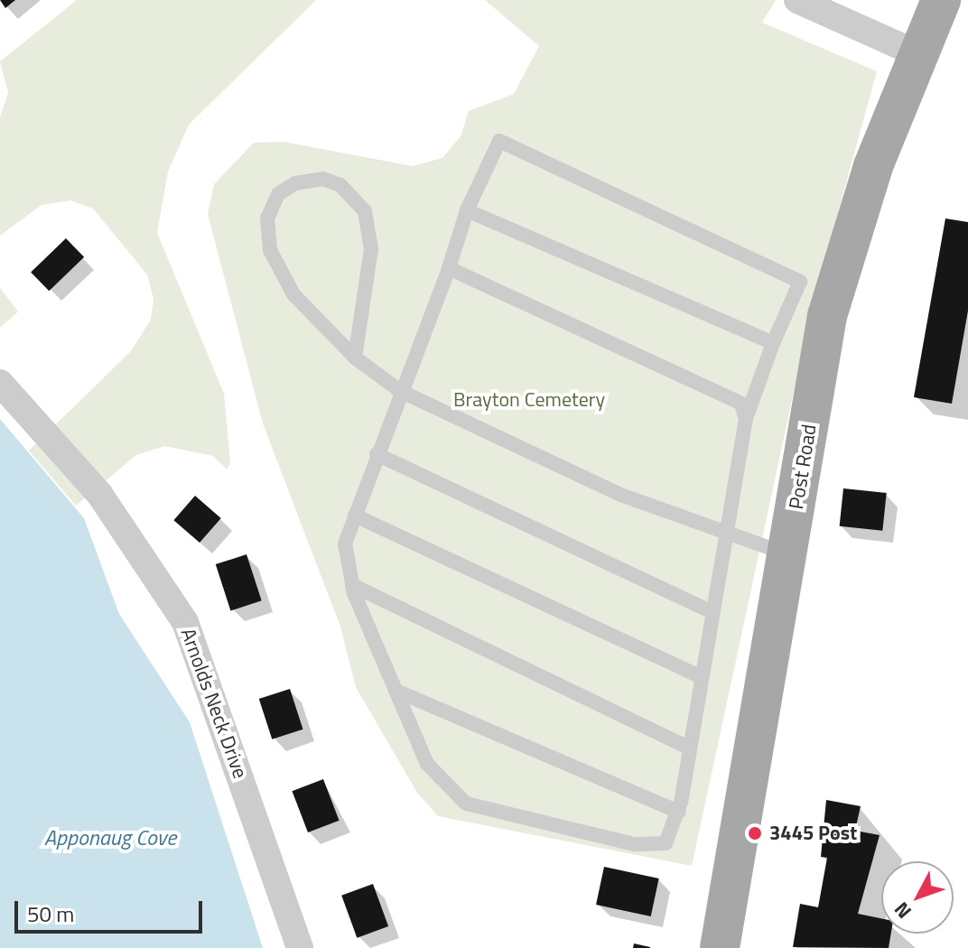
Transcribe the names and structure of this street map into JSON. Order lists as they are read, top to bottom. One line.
{"streets":{"main road":["Post Road"],"street":["Arnolds Neck Drive"]},"water":["Apponaug Cove"],"parks":["Brayton Cemetery"],"places":["3445 Post"],"scale_bar":"50 m","north":"bottom left"}
